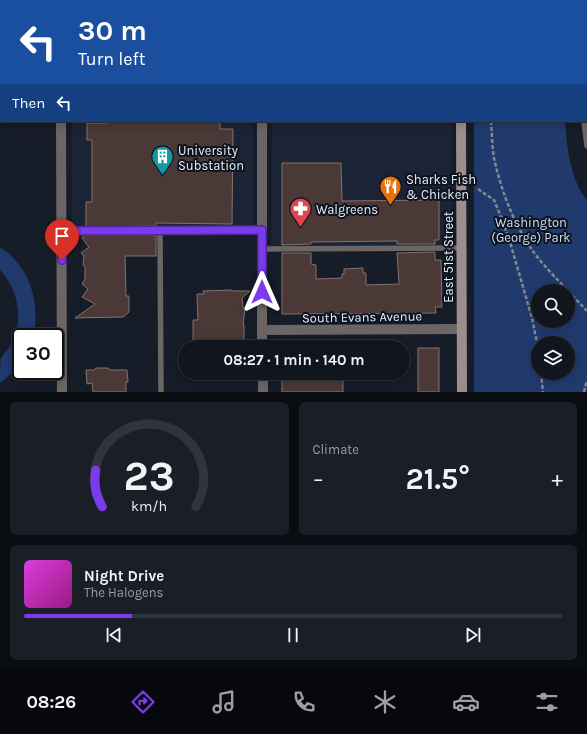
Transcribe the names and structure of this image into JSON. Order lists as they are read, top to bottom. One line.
{"streets":{"main road":["East 51st Street"],"street":["South Evans Avenue"]},"crossings":[["East 51st Street","South Evans Avenue"]],"parks":["Washington (George) Park"],"places":{"building":["University Substation"],"restaurant":["Sharks Fish & Chicken"],"pharmacy":["Walgreens"]},"page":{"turn":["30 m","Turn left"],"then":"Then","limit":"30","trip":"08:27 · 1 min · 140 m","tile":"Climate","heat":["−","21.5°","+"],"song":["Night Drive","The Halogens"],"tabs":"08:26","gauge":["23","km/h"]}}
